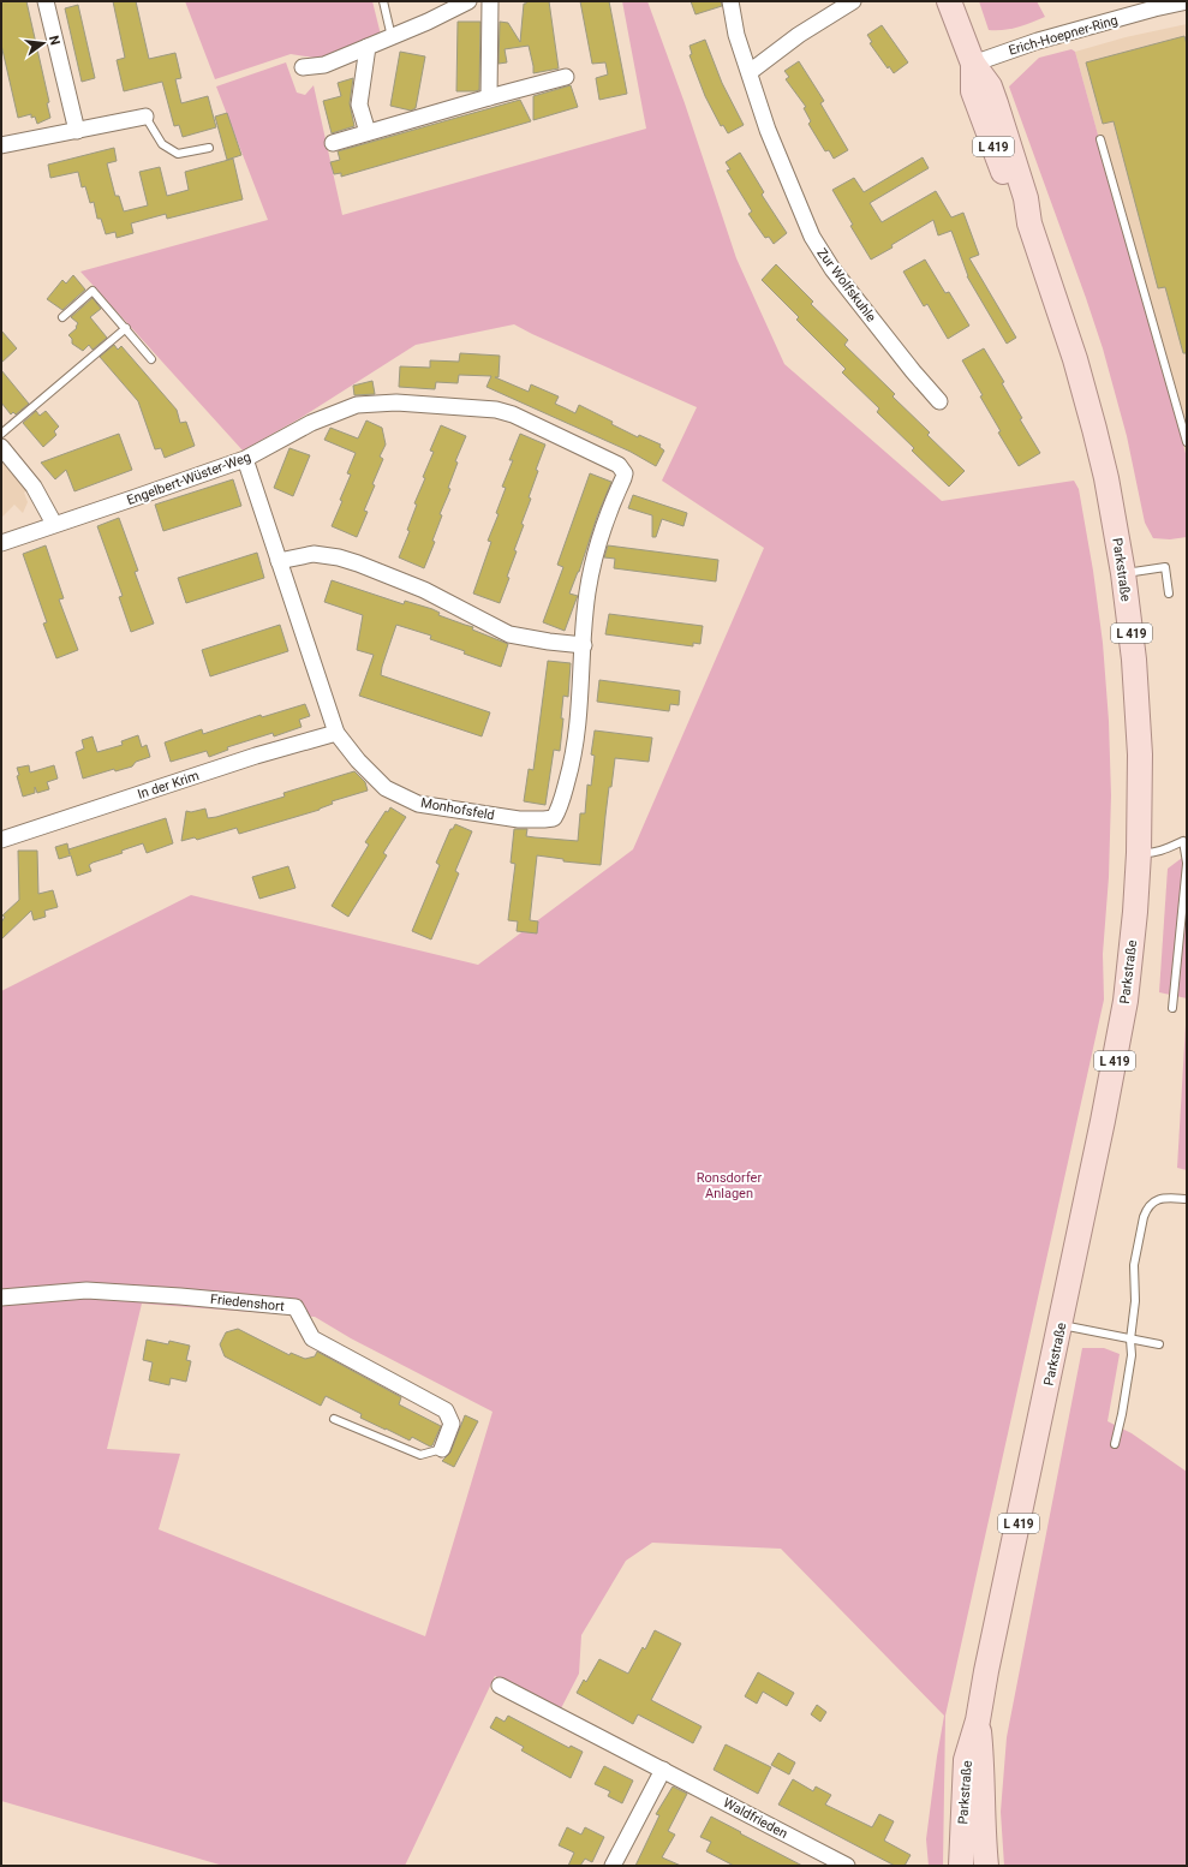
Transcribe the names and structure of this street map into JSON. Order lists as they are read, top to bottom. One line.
{"streets":{"main road":["L 419","Parkstraße"],"street":["Erich-Hoepner-Ring","Zur Wolfskuhle","Engelbert-Wüster-Weg","In der Krim","Monhofsfeld","Friedenshort","Waldfrieden"]},"crossings":[["Erich-Hoepner-Ring","Parkstraße"],["Engelbert-Wüster-Weg","Monhofsfeld"],["In der Krim","Monhofsfeld"]],"parks":["Ronsdorfer Anlagen"],"north":"right"}
